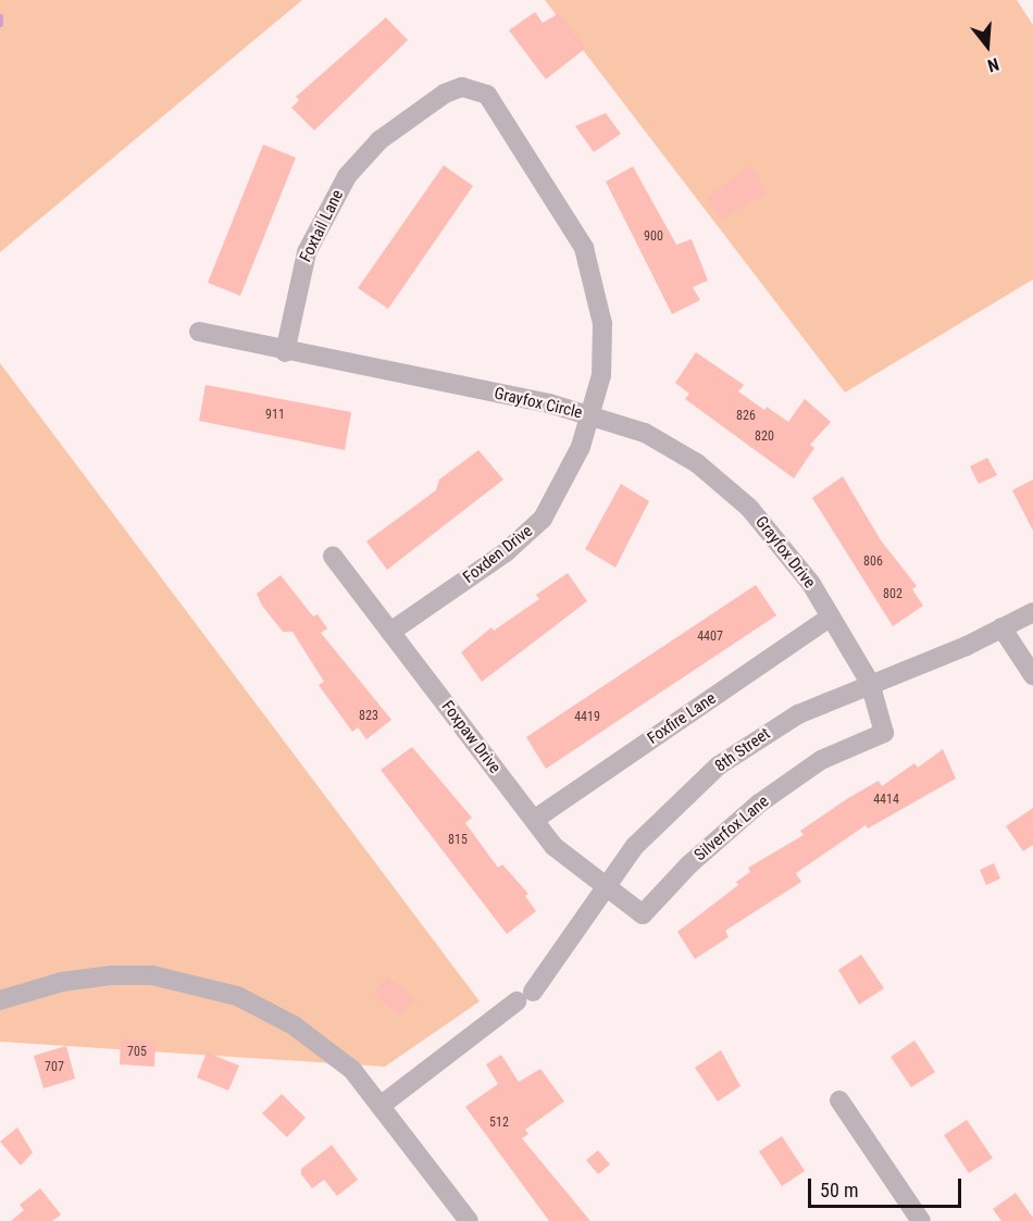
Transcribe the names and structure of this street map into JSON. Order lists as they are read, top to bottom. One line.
{"streets":{"street":["Foxtail Lane","Grayfox Circle","Grayfox Drive","Foxden Drive","Foxfire Lane","Foxpaw Drive","8th Street","Silverfox Lane"]},"crossings":[["Foxtail Lane","Grayfox Circle"],["Grayfox Circle","Grayfox Drive"],["Grayfox Circle","Foxden Drive"],["Grayfox Drive","Foxden Drive"],["Grayfox Drive","Foxfire Lane"],["Grayfox Drive","8th Street"],["Grayfox Drive","Silverfox Lane"],["Foxden Drive","Foxpaw Drive"],["Foxfire Lane","Foxpaw Drive"],["Foxpaw Drive","8th Street"],["Foxpaw Drive","Silverfox Lane"]],"house_numbers":["900","911","826","820","806","802","4407","823","4419","4414","815","705","707","512"],"scale_bar":"50 m","north":"bottom"}
